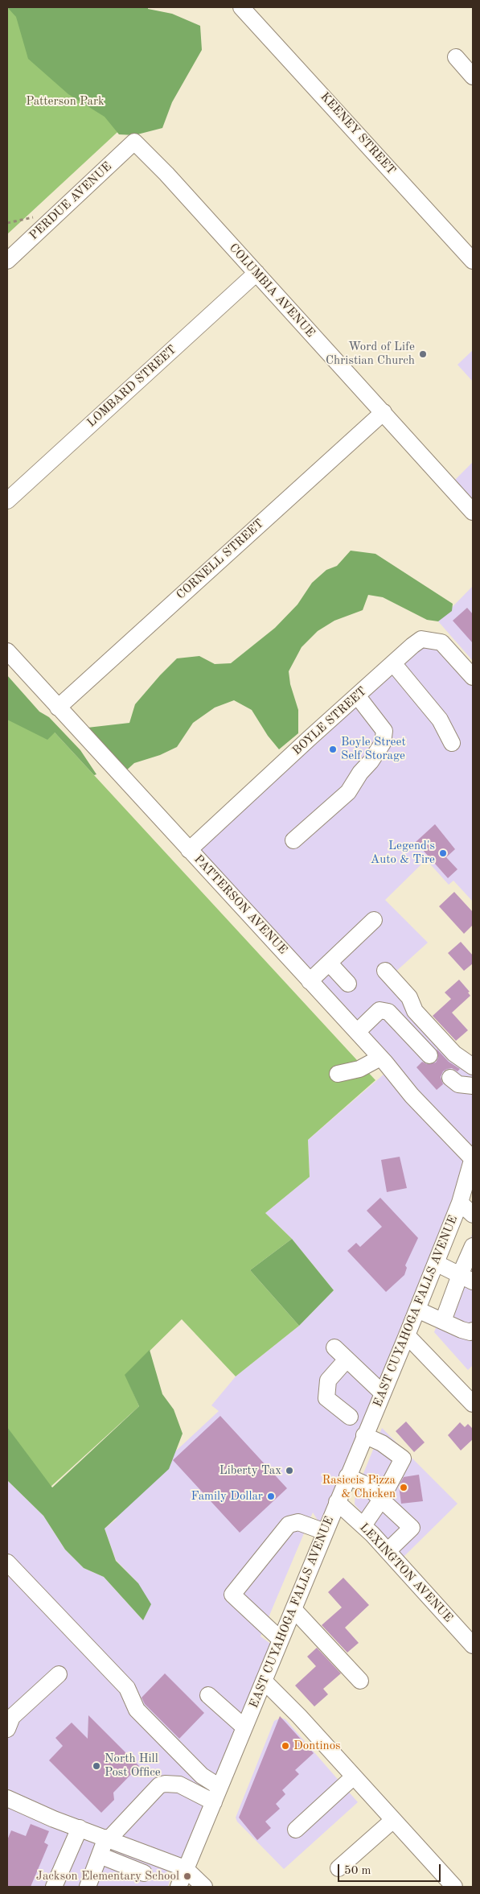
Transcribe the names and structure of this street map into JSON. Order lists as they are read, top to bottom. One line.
{"streets":{"street":["KEENEY STREET","PERDUE AVENUE","COLUMBIA AVENUE","LOMBARD STREET","CORNELL STREET","BOYLE STREET","PATTERSON AVENUE","EAST CUYAHOGA FALLS AVENUE","LEXINGTON AVENUE"]},"crossings":[["PERDUE AVENUE","COLUMBIA AVENUE"],["COLUMBIA AVENUE","LOMBARD STREET"],["COLUMBIA AVENUE","CORNELL STREET"],["CORNELL STREET","PATTERSON AVENUE"],["BOYLE STREET","PATTERSON AVENUE"],["PATTERSON AVENUE","EAST CUYAHOGA FALLS AVENUE"],["EAST CUYAHOGA FALLS AVENUE","LEXINGTON AVENUE"]],"parks":["Patterson Park"],"places":["Word of Life Christian Church","Boyle Street Self Storage","Legend's Auto & Tire","Liberty Tax","Rasiccis Pizza & Chicken","Family Dollar","Dontinos","North Hill Post Office","Jackson Elementary School"],"scale_bar":"50 m"}
